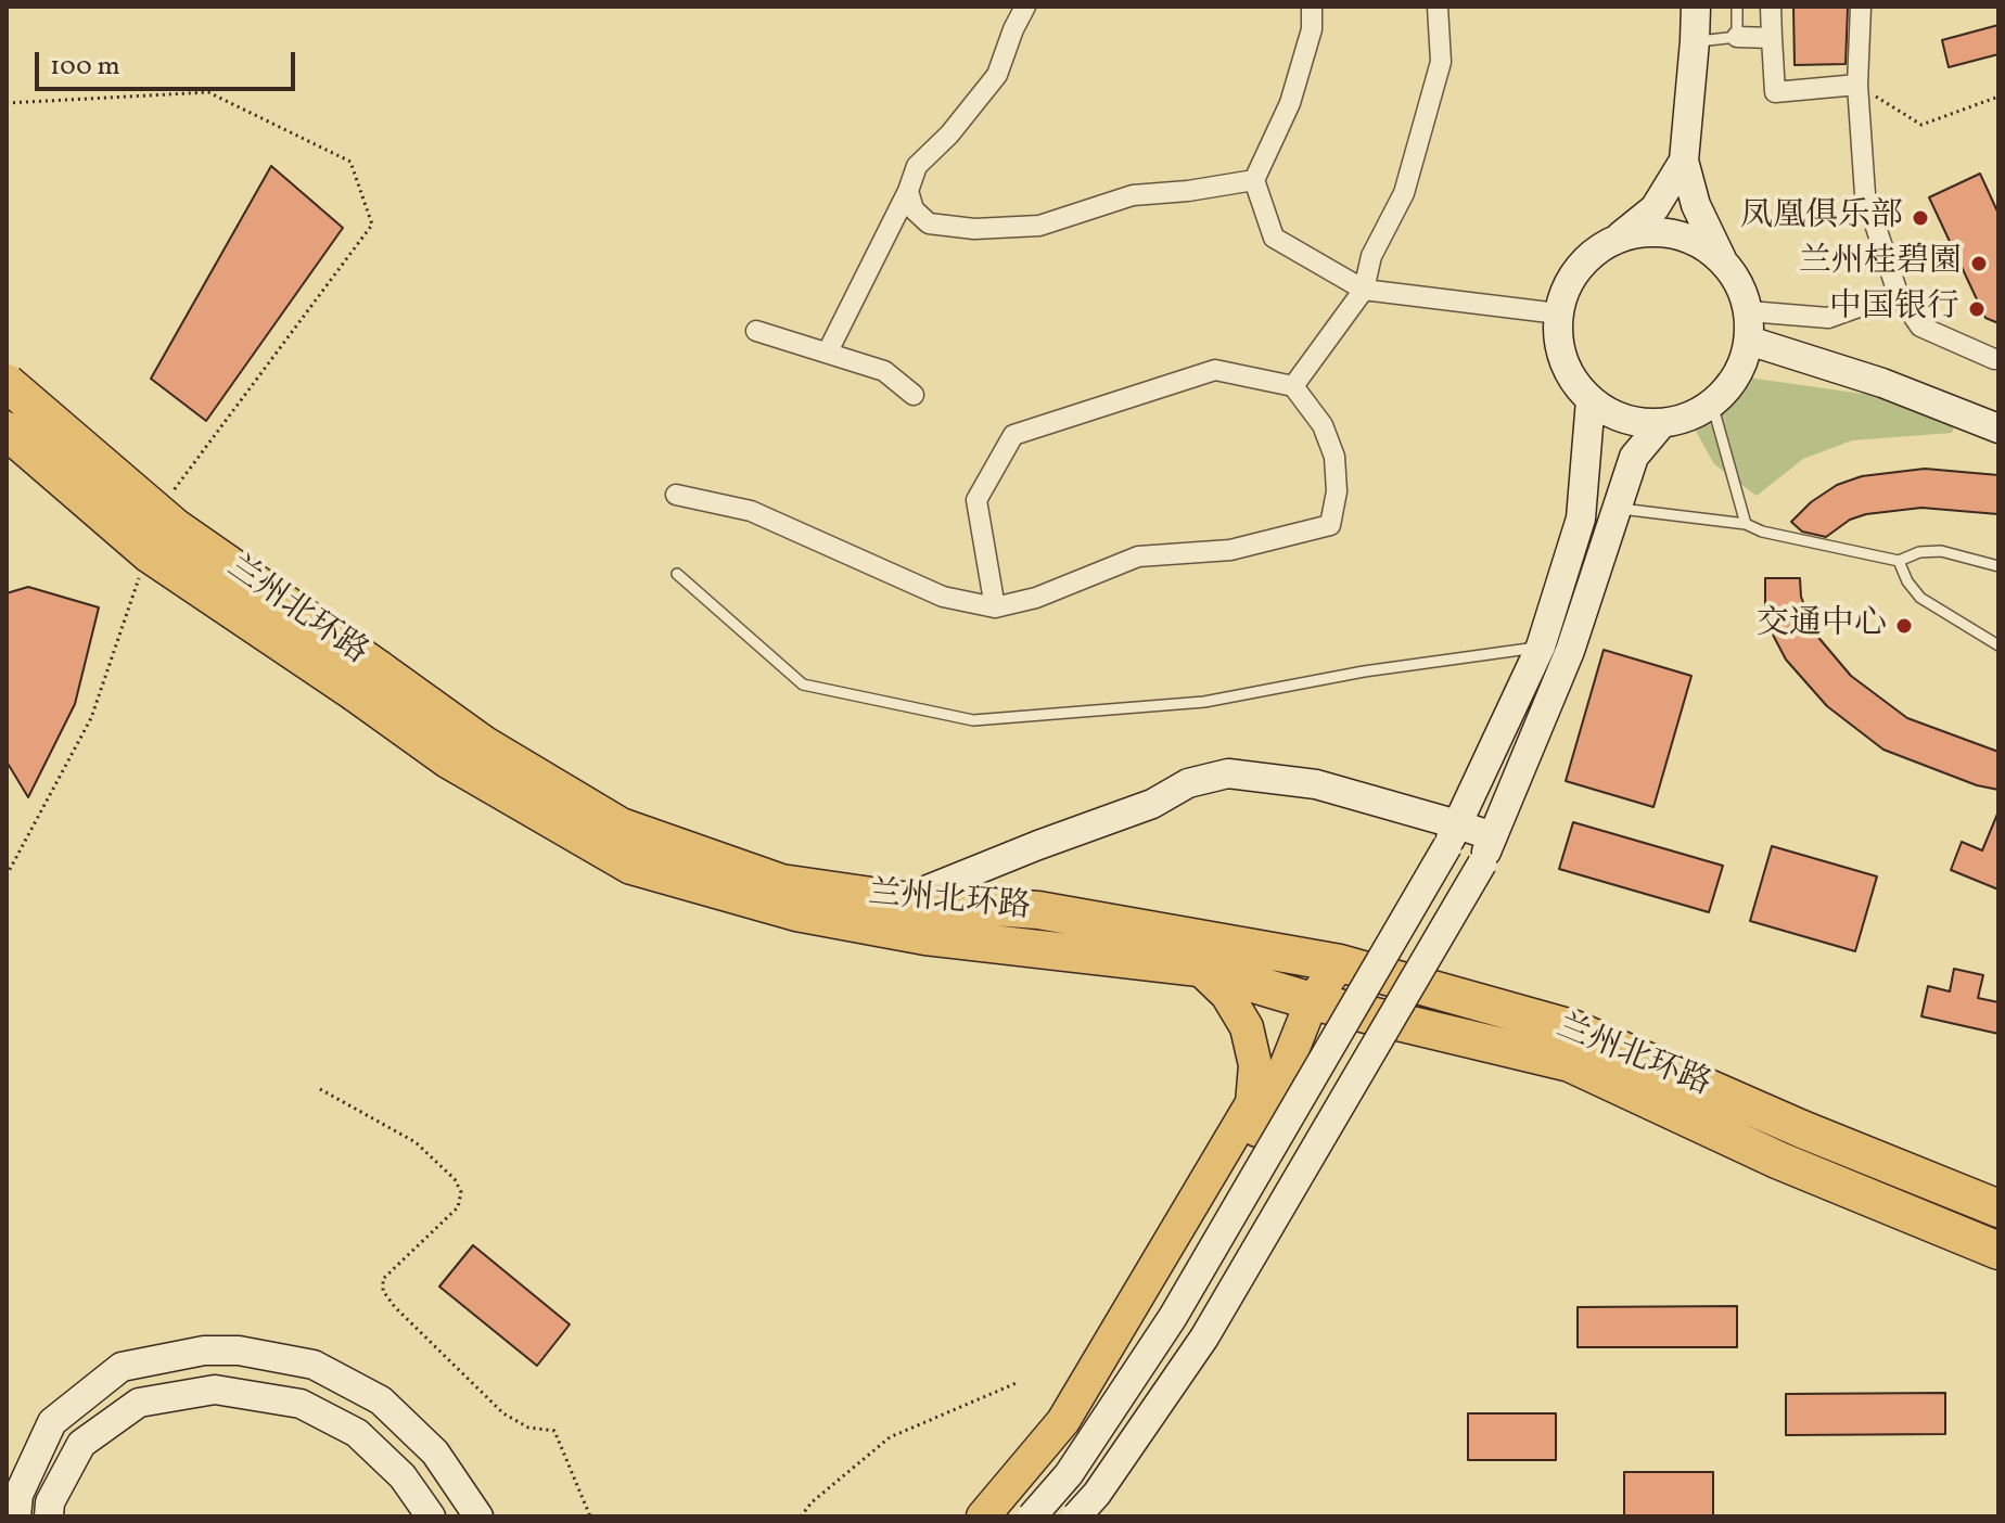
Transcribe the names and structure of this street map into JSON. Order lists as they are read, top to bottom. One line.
{"streets":{"highway":["兰州北环路"]},"places":["凤凰俱乐部","兰州桂碧園","中国银行","交通中心"],"scale_bar":"100 m"}
